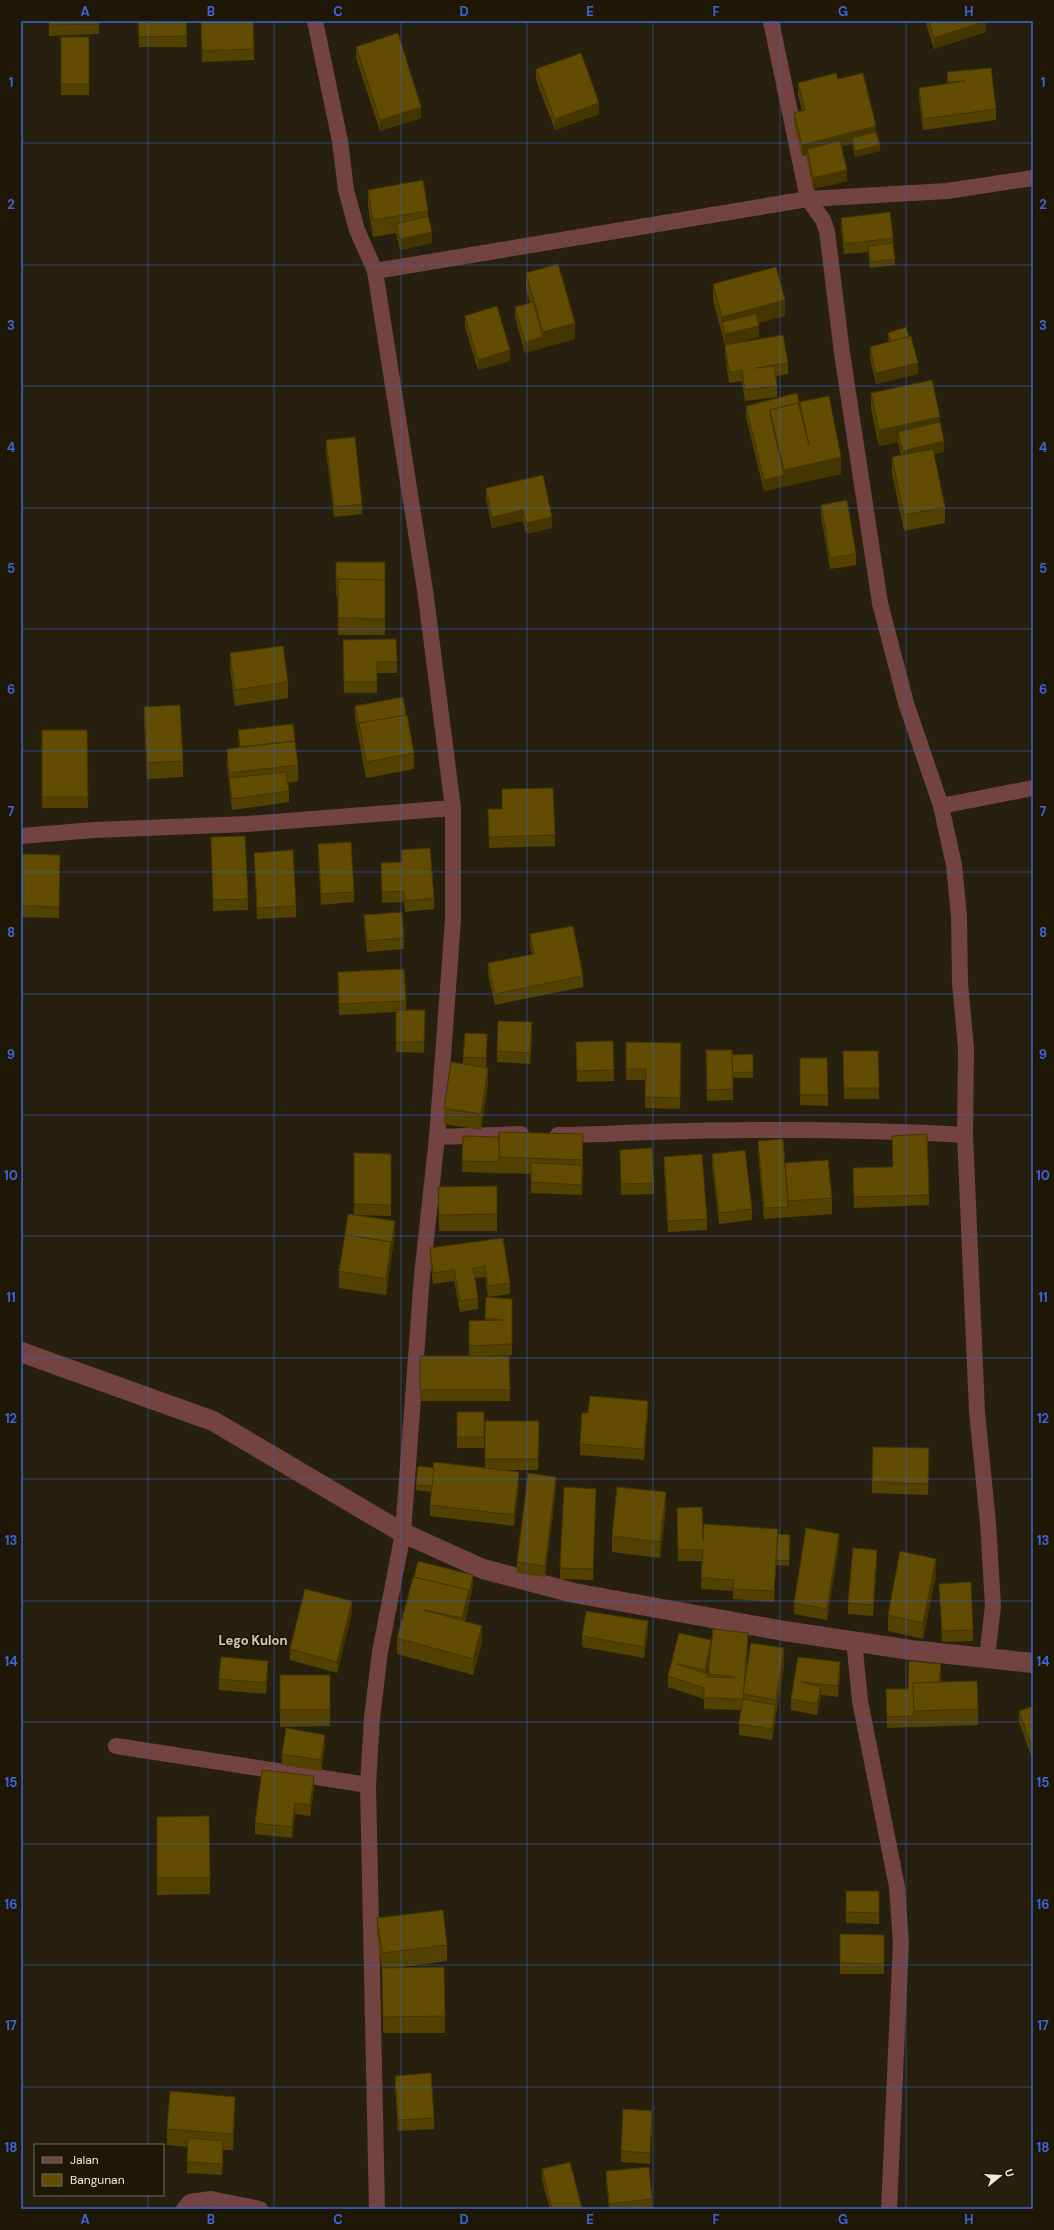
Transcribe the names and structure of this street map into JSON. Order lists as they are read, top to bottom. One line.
{"districts":["Lego Kulon"],"legend":["Jalan","Bangunan"],"north":"right","grid":{"columns":["A","B","C","D","E","F","G","H"],"rows":["1","2","3","4","5","6","7","8","9","10","11","12","13","14","15","16","17","18"]}}
